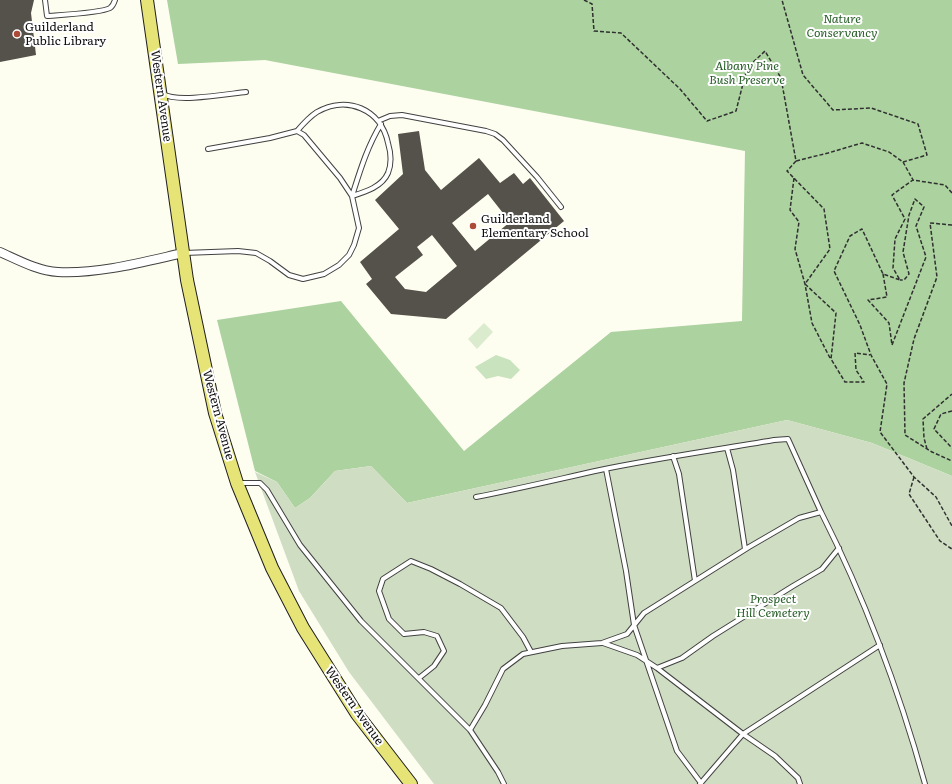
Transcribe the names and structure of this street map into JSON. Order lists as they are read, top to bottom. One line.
{"streets":{"main road":["Western Avenue"]},"parks":["Nature Conservancy","Albany Pine Bush Preserve","Prospect Hill Cemetery"],"places":["Guilderland Public Library","Guilderland Elementary School"]}
